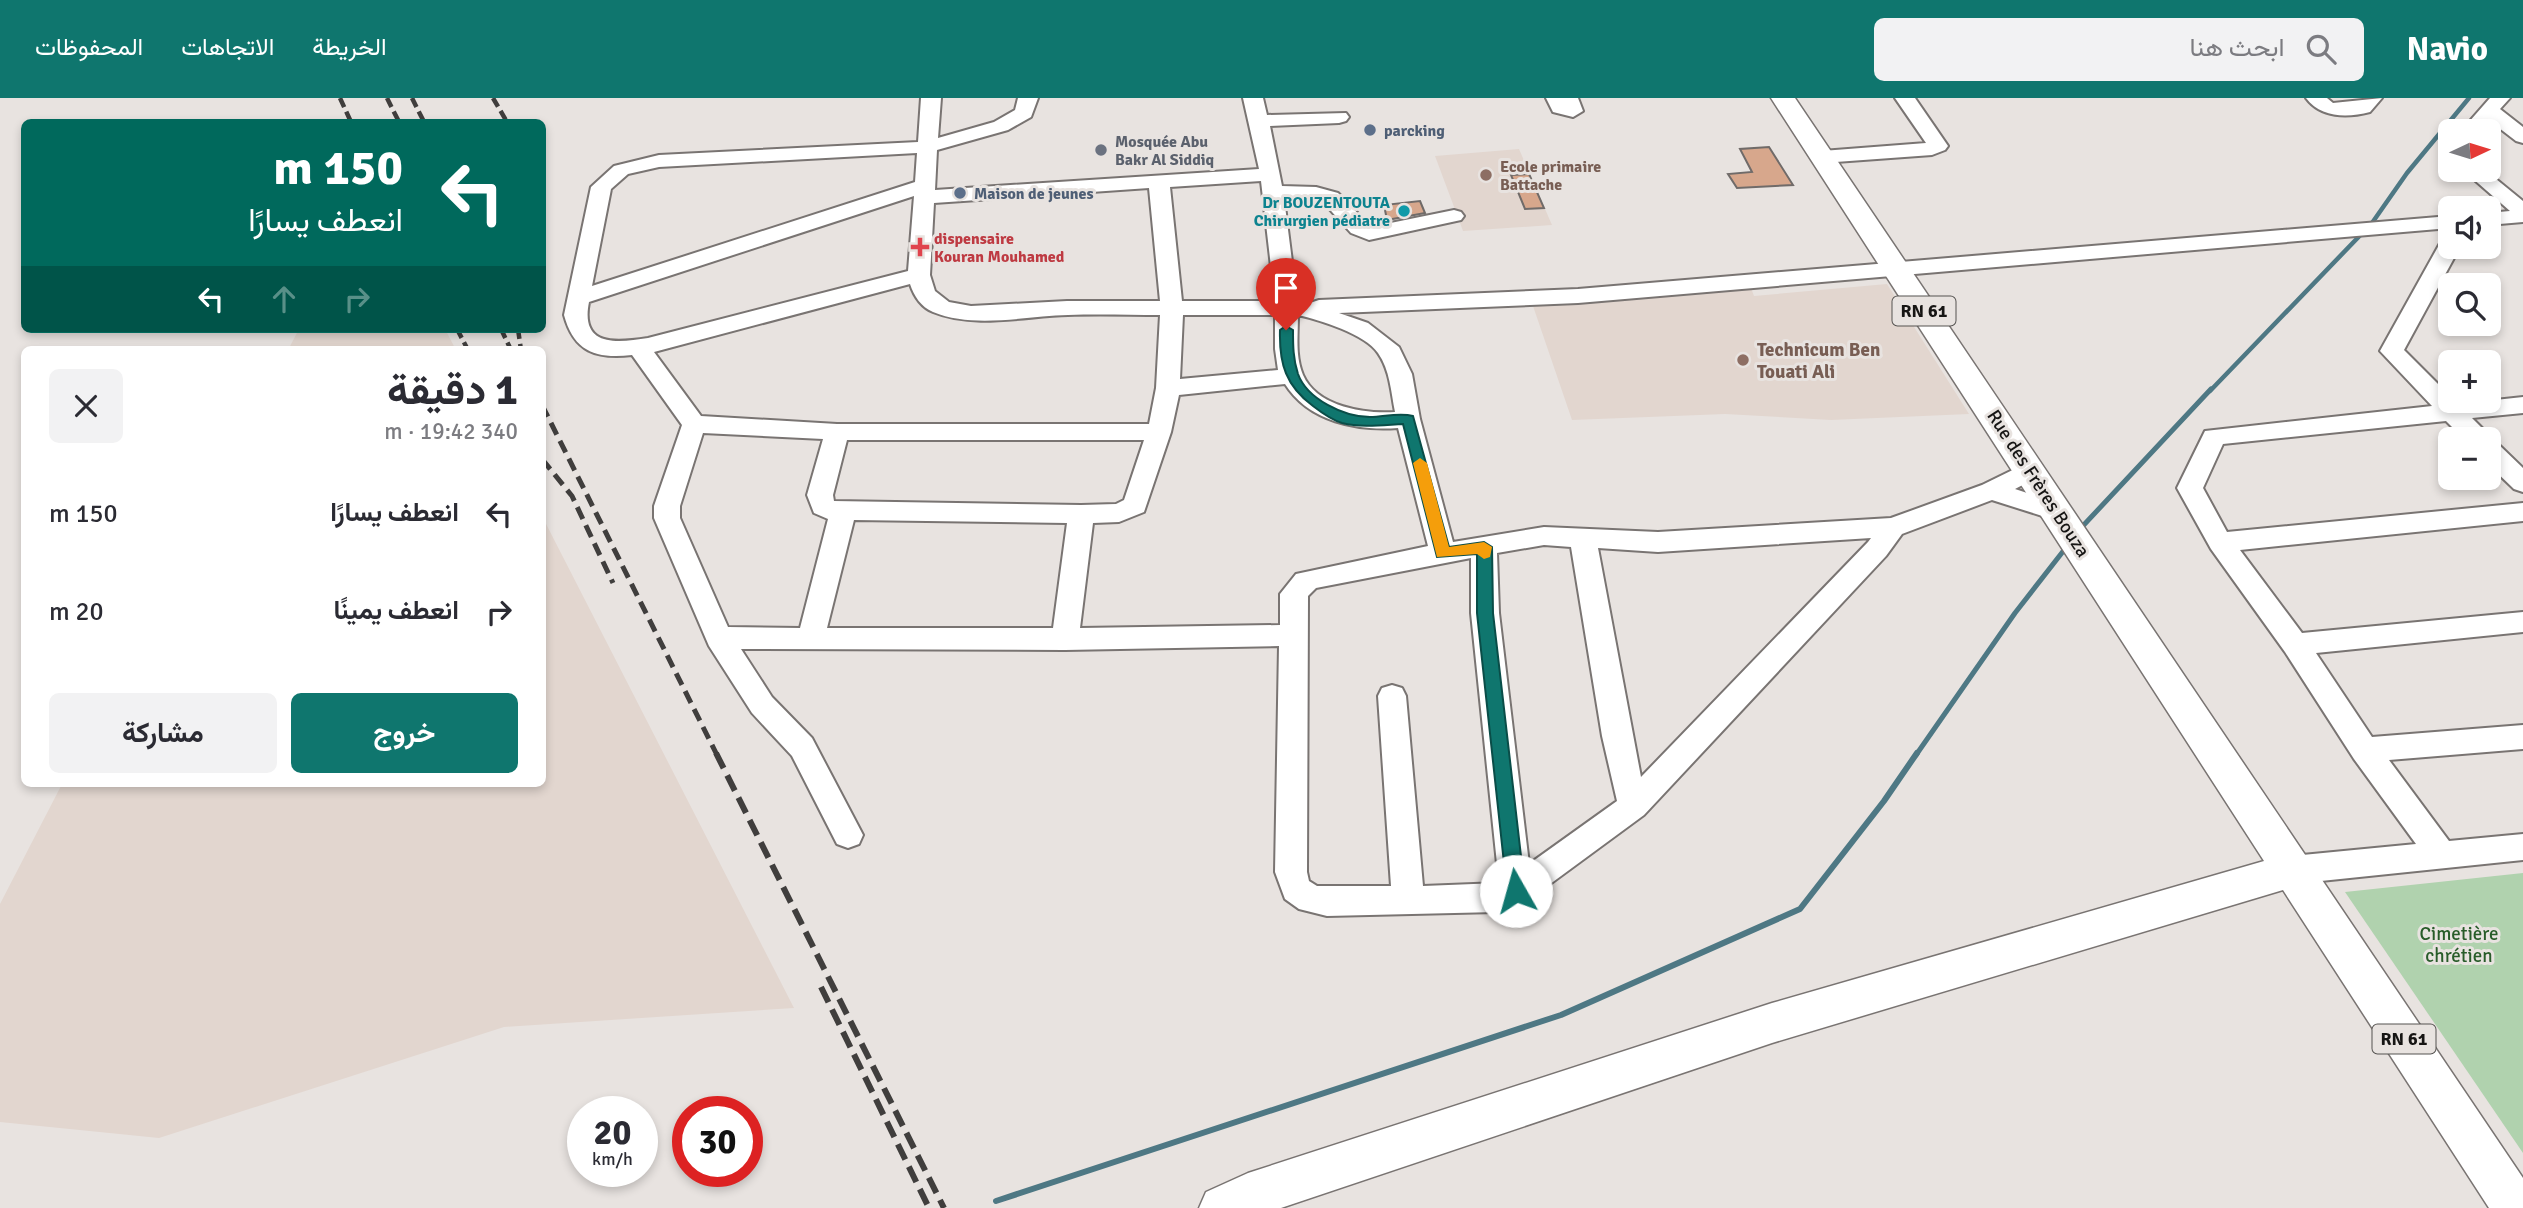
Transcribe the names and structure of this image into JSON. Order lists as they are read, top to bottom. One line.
{"streets":{"main road":["RN 61","Rue des Frères Bouza"]},"crossings":[["RN 61","Rue des Frères Bouza"]],"parks":["Cimetière chrétien"],"places":{"other":["parcking","Mosquée Abu Bakr Al Siddiq","Ecole primaire Battache","Maison de jeunes","Dr BOUZENTOUTA Chirurgien pédiatre","Technicum Ben Touati Ali"],"health":["dispensaire Kouran Mouhamed"]},"north":"right","page":{"header":"Navio","search":"ابحث هنا","nav":["الخريطة","الاتجاهات","المحفوظات"],"map_buttons":["+","−"],"turn":["150 m","انعطف يسارًا"],"heading":["1 دقيقة","340 m · 19:42"],"list":[{"name":"انعطف يسارًا","value":"150 m"},{"name":"انعطف يمينًا","value":"20 m"}],"buttons":["خروج","مشاركة"],"speed":"20 km/h","limit":"30"}}
